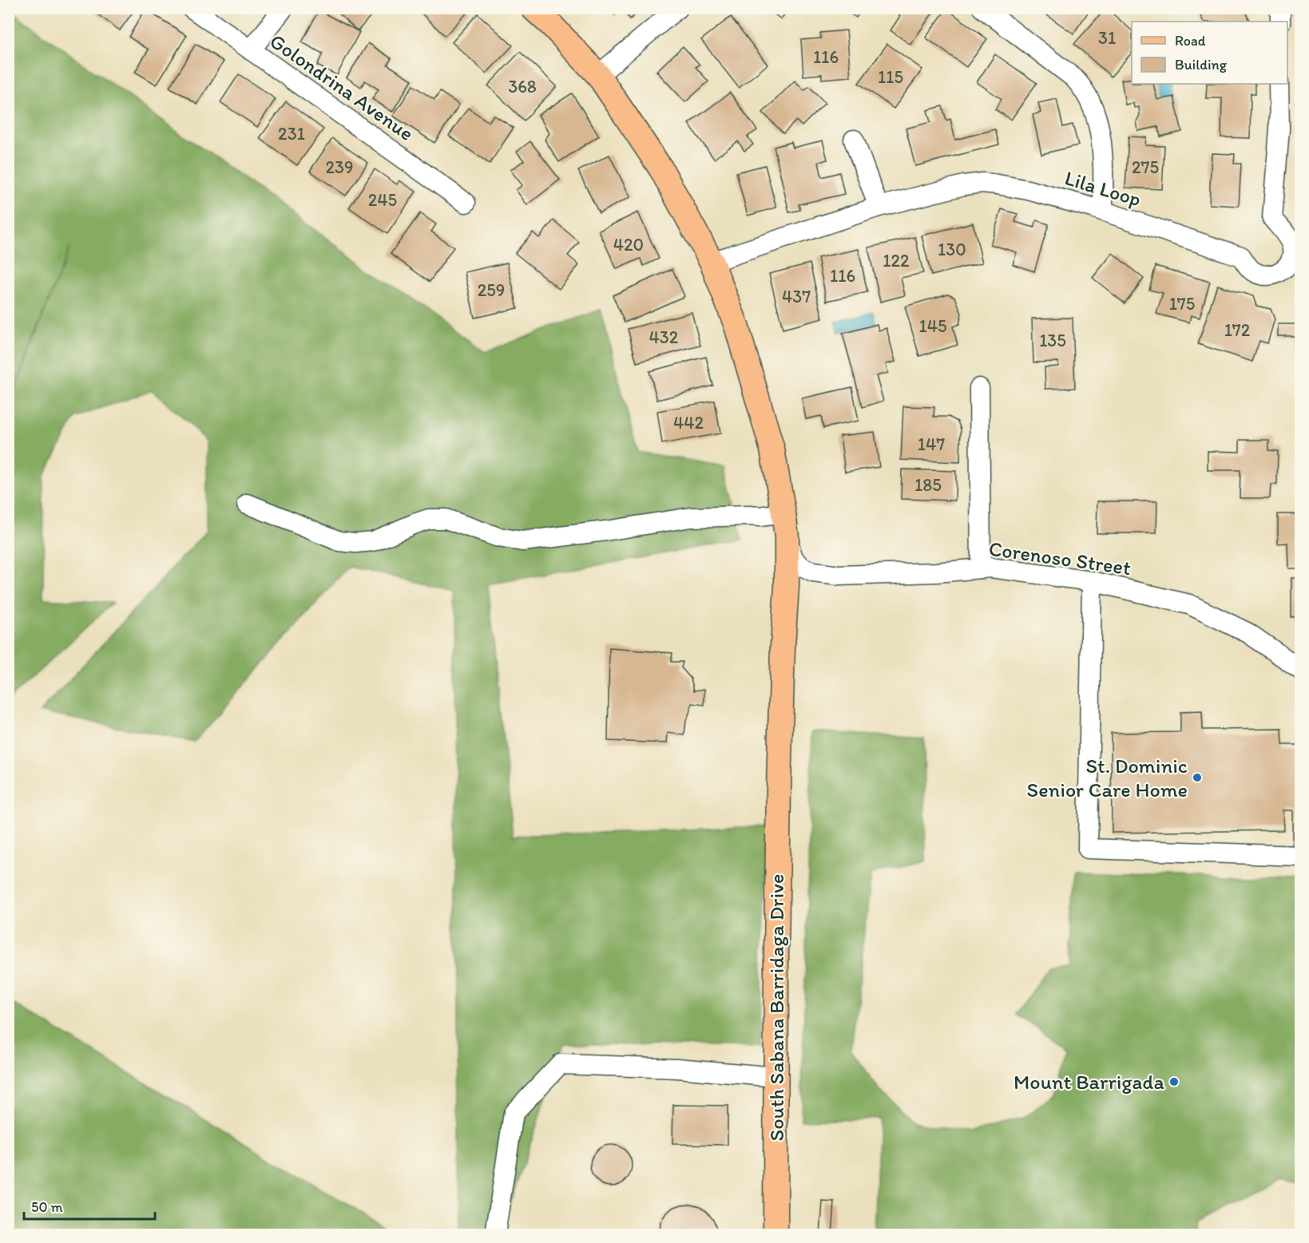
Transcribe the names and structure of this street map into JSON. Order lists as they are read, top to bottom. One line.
{"streets":{"main road":["South Sabana Barridaga Drive"],"street":["Golondrina Avenue","Lila Loop","Corenoso Street"]},"crossings":[["Lila Loop","South Sabana Barridaga Drive"],["Corenoso Street","South Sabana Barridaga Drive"]],"places":["St. Dominic Senior Care Home","Mount Barrigada"],"house_numbers":["31","116","115","368","231","239","275","245","420","130","122","116","259","437","175","145","172","432","135","442","147","185"],"legend":["Road","Building"],"scale_bar":"50 m"}
